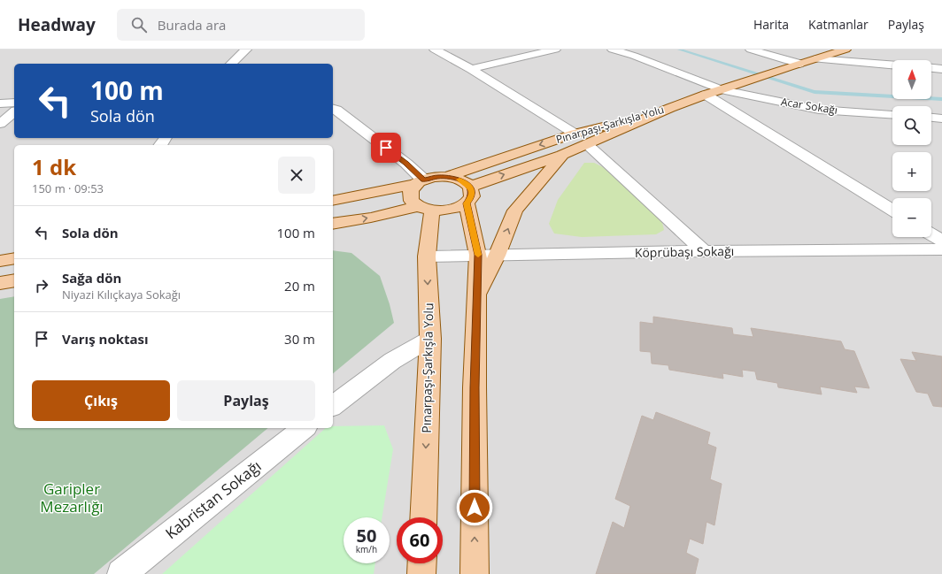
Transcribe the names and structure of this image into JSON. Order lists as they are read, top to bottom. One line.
{"streets":{"main road":["Pınarpaşı-Şarkışla Yolu"],"street":["Acar Sokağı","Köprübaşı Sokağı","Kabristan Sokağı"]},"crossings":[["Pınarpaşı-Şarkışla Yolu","Köprübaşı Sokağı"]],"parks":["Garipler Mezarlığı"],"north":"top","page":{"header":"Headway","search":"Burada ara","nav":["Harita","Katmanlar","Paylaş"],"map_buttons":["+","−"],"turn":["100 m","Sola dön"],"heading":["1 dk","150 m · 09:53"],"list":[{"name":"Sola dön","value":"100 m"},{"name":"Sağa dön","note":"Niyazi Kılıçkaya Sokağı","value":"20 m"},{"name":"Varış noktası","value":"30 m"}],"buttons":["Çıkış","Paylaş"],"speed":"50 km/h","limit":"60"}}
